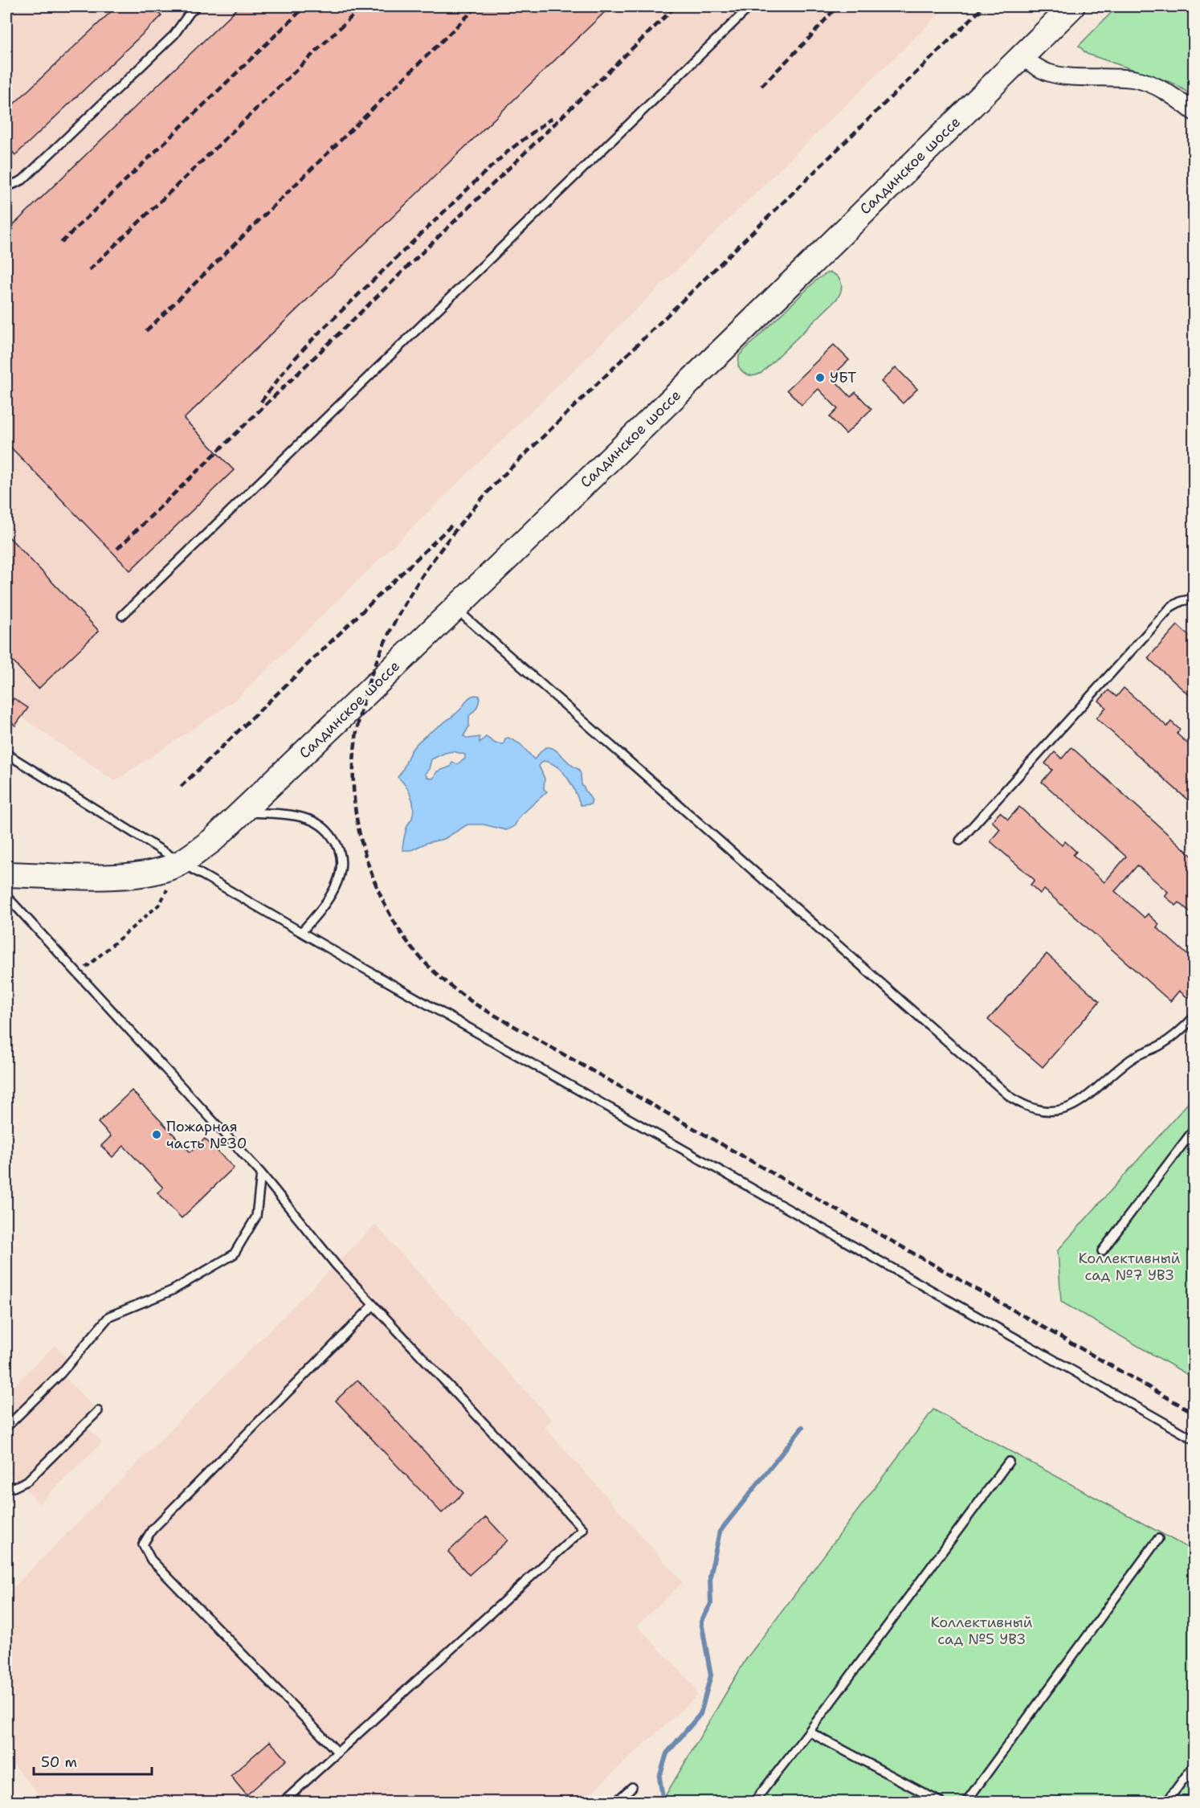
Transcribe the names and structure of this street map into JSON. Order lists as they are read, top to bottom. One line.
{"streets":{"main road":["Салдинское шоссе"]},"parks":["Коллективный сад №7 УВЗ","Коллективный сад №5 УВЗ"],"places":["УБТ","Пожарная часть №30"],"scale_bar":"50 m"}
